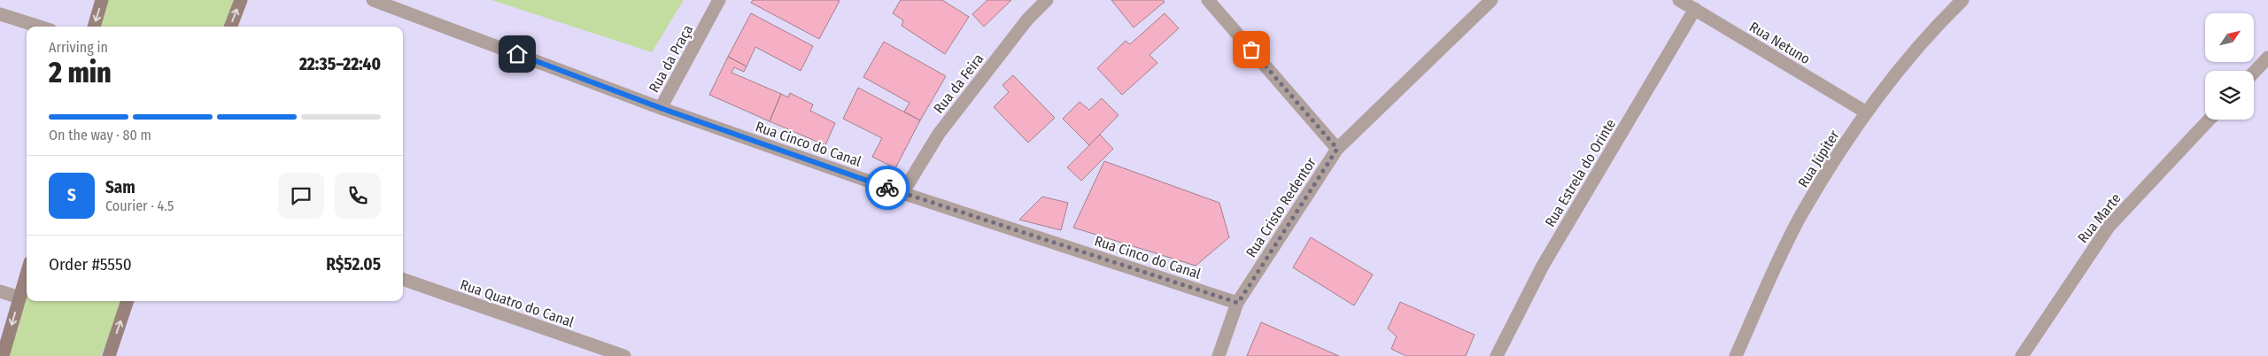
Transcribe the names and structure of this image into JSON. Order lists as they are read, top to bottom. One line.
{"streets":{"street":["Rua Netuno","Rua da Praça","Rua da Feira","Rua Cinco do Canal","Rua Júpiter","Rua Estrela do Orinte","Rua Cristo Redentor","Rua Marte","Rua Quatro do Canal"]},"crossings":[["Rua Netuno","Rua Júpiter"],["Rua Netuno","Rua Estrela do Orinte"],["Rua da Praça","Rua Cinco do Canal"],["Rua da Feira","Rua Cinco do Canal"],["Rua Cinco do Canal","Rua Cristo Redentor"]],"north":"top right","page":{"heading":["2 min","Arriving in","22:35–22:40"],"panel":["Sam","Courier · 4.5","Order #5550","R$52.05"],"bar":"On the way · 80 m","round":"S"}}
